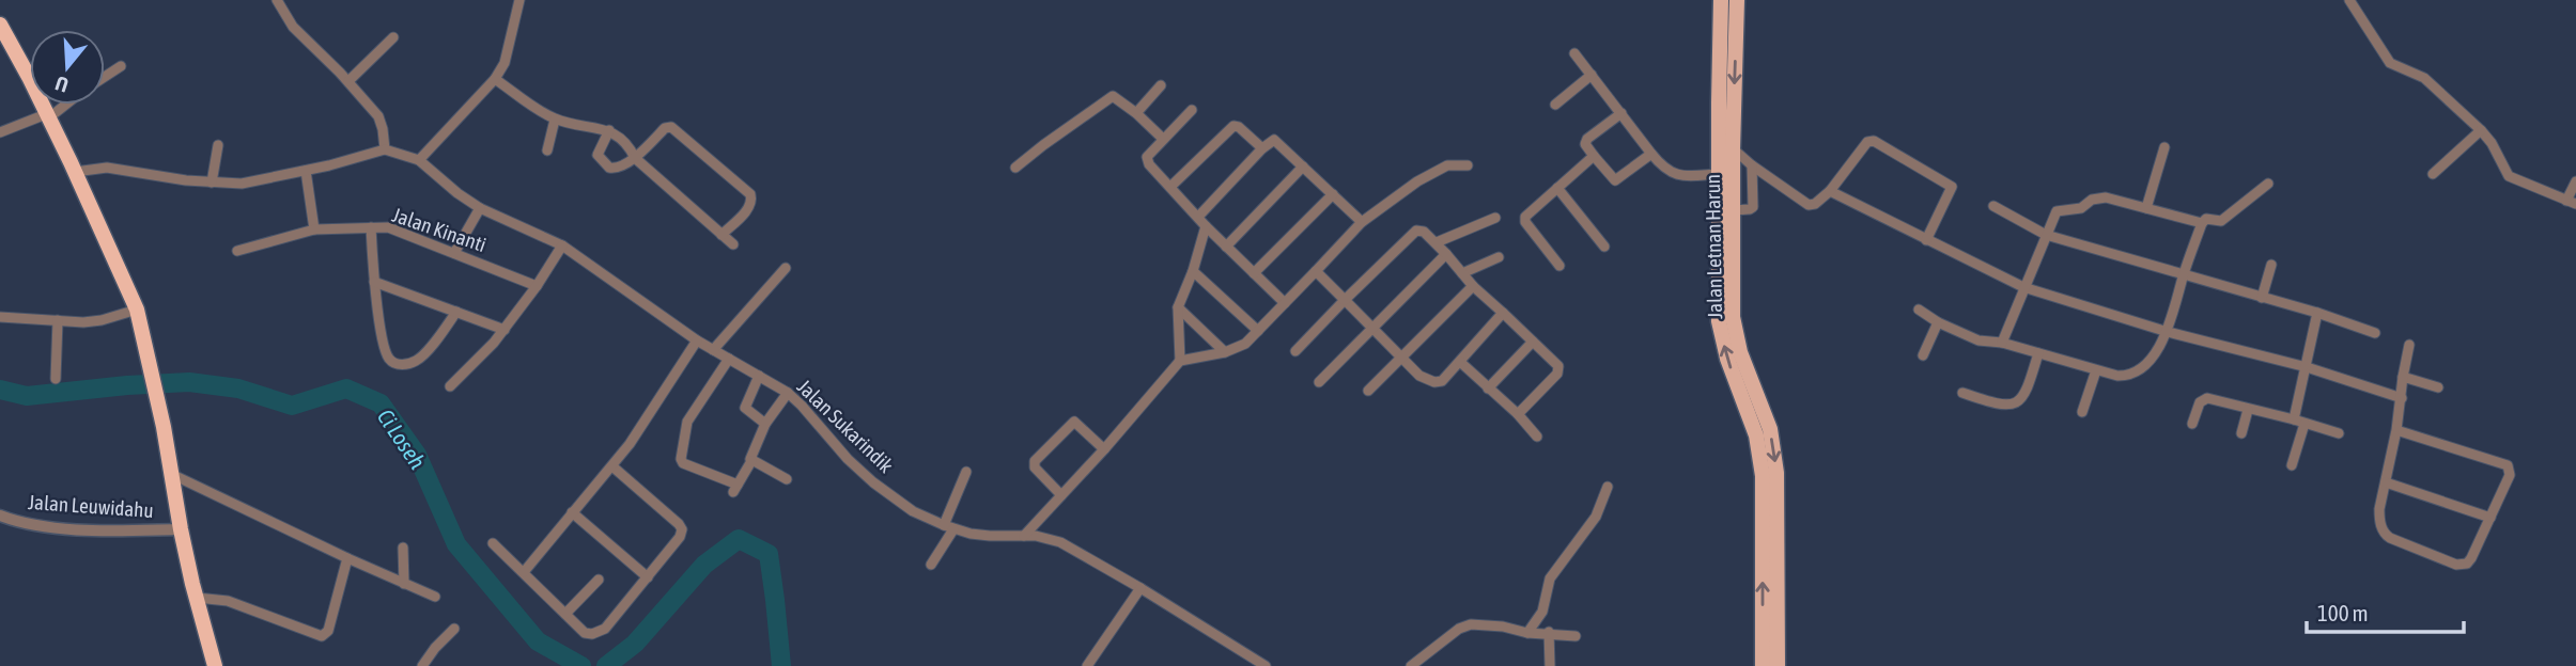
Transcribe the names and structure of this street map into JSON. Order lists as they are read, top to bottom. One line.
{"streets":{"main road":["Jalan Letnan Harun"],"street":["Jalan Kinanti","Jalan Sukarindik","Jalan Leuwidahu"]},"water":["Ci Loseh"],"scale_bar":"100 m","north":"bottom"}
